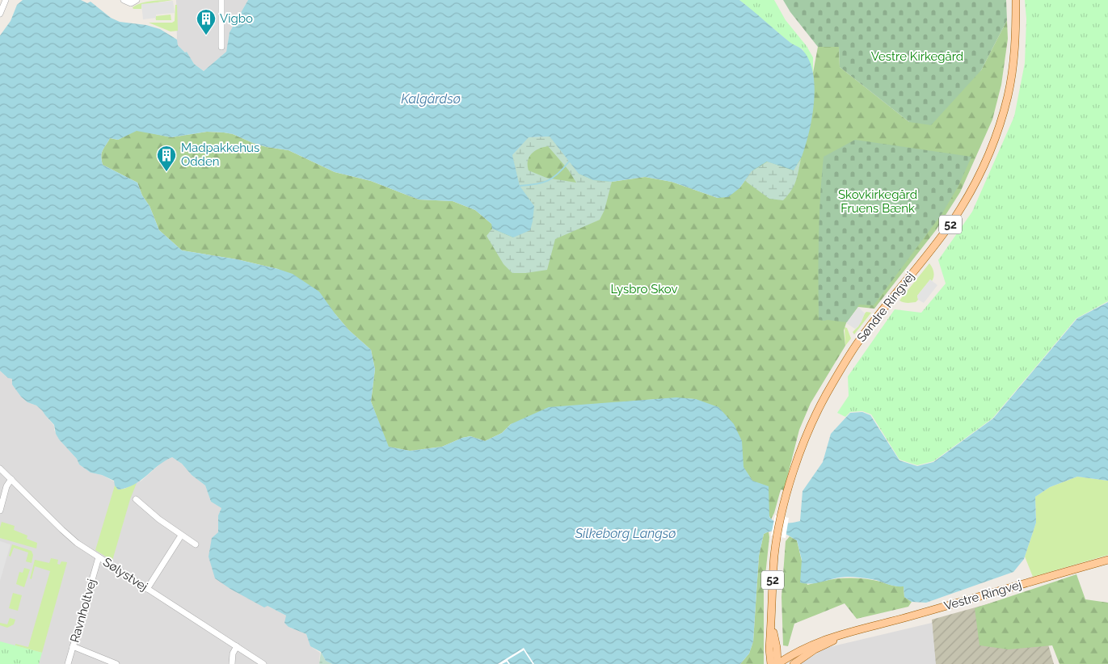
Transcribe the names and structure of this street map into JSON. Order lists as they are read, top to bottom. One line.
{"streets":{"main road":["52","Søndre Ringvej","Vestre Ringvej"],"street":["Sølystvej","Ravnholtvej"]},"crossings":[["Søndre Ringvej","Vestre Ringvej"],["Sølystvej","Ravnholtvej"]],"water":["Kalgårdsø","Silkeborg Langsø"],"parks":["Vestre Kirkegård","Skovkirkegård Fruens Bænk","Lysbro Skov"],"places":{"building":["Vigbo","Madpakkehus Odden"]}}
